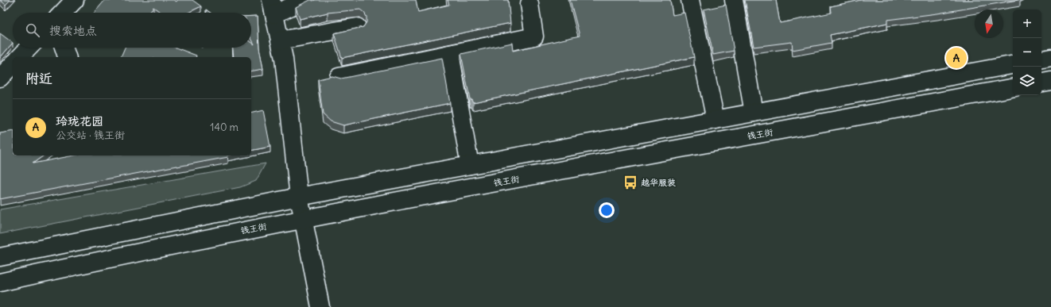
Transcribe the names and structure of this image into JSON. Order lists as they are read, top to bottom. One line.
{"streets":{"main road":["钱王街"]},"places":{"bus stop":["越华服装"]},"north":"bottom","page":{"map_buttons":["+","−"],"search":"搜索地点","pins":"A","heading":"附近","list":[{"mark":"A","name":"玲珑花园","note":"公交站 · 钱王街","value":"140 m"}]}}
